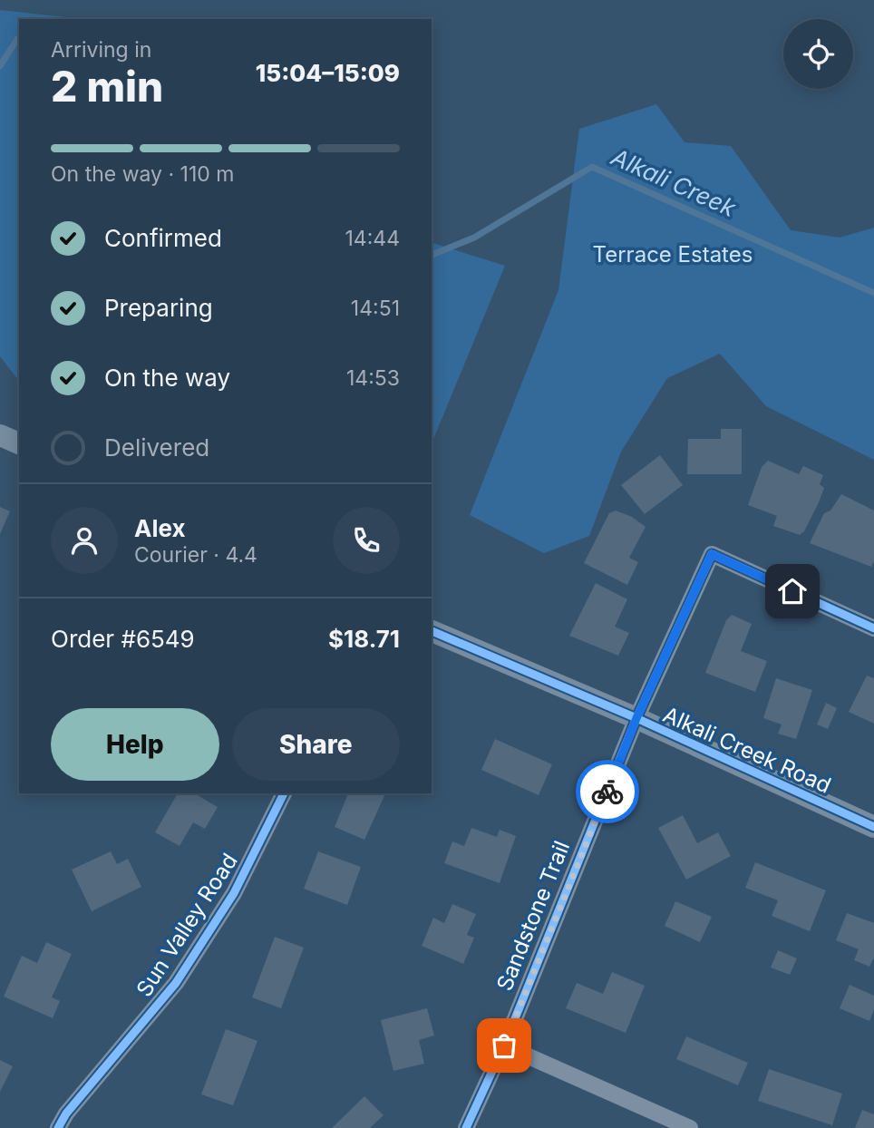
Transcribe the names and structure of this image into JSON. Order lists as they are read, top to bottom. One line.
{"streets":{"street":["Alkali Creek Road","Sandstone Trail","Sun Valley Road"]},"crossings":[["Alkali Creek Road","Sandstone Trail"]],"water":["Alkali Creek"],"parks":["Terrace Estates"],"page":{"heading":["2 min","Arriving in","15:04–15:09"],"panel":["Alex","Courier · 4.4","Order #6549","$18.71"],"bar":"On the way · 110 m","list":[["Confirmed","14:44"],["Preparing","14:51"],["On the way","14:53"],"Delivered"],"buttons":["Help","Share"]}}
